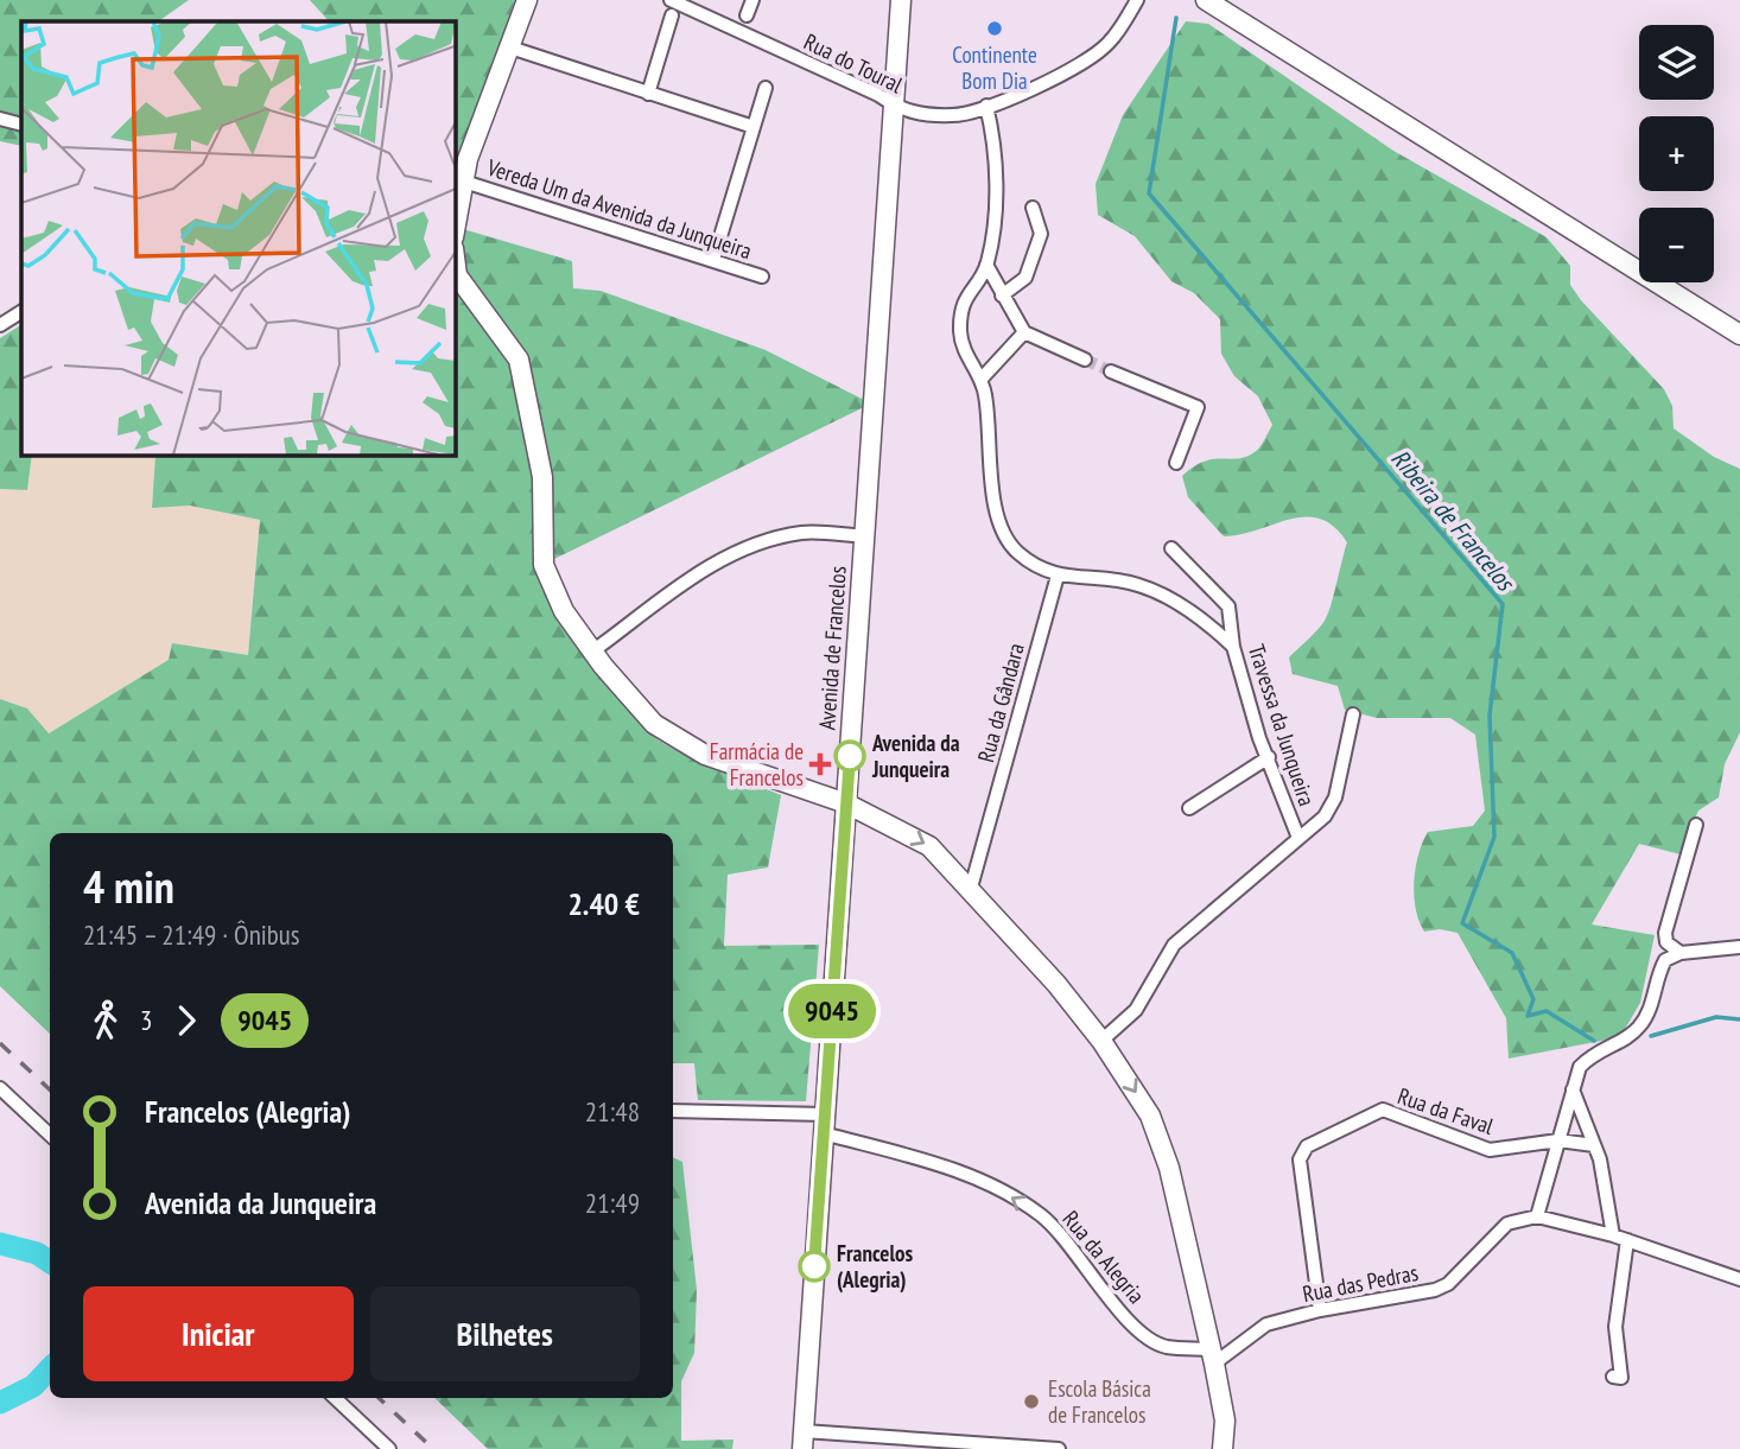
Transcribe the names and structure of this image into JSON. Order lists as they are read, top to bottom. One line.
{"streets":{"main road":["Avenida de Francelos"],"street":["Rua do Toural","Vereda Um da Avenida da Junqueira","Rua da Gândara","Travessa da Junqueira","Rua da Faval","Rua da Alegria","Rua das Pedras"]},"crossings":[["Rua do Toural","Avenida de Francelos"],["Avenida de Francelos","Rua da Alegria"],["Rua da Faval","Rua das Pedras"],["Rua da Alegria","Rua das Pedras"]],"one_way":["Rua da Alegria"],"water":["Ribeira de Francelos"],"places":{"other":["Continente Bom Dia","Avenida da Junqueira","Francelos (Alegria)","Escola Básica de Francelos"],"health":["Farmácia de Francelos"]},"lines":["bus line 9045"],"page":{"on_map":"9045","map_buttons":["+","−"],"heading":["4 min","21:45 – 21:49 · Ônibus","2.40 €"],"legs":["3","9045"],"list":[{"name":"Francelos (Alegria)","value":"21:48"},{"name":"Avenida da Junqueira","value":"21:49"}],"buttons":["Iniciar","Bilhetes"]}}
